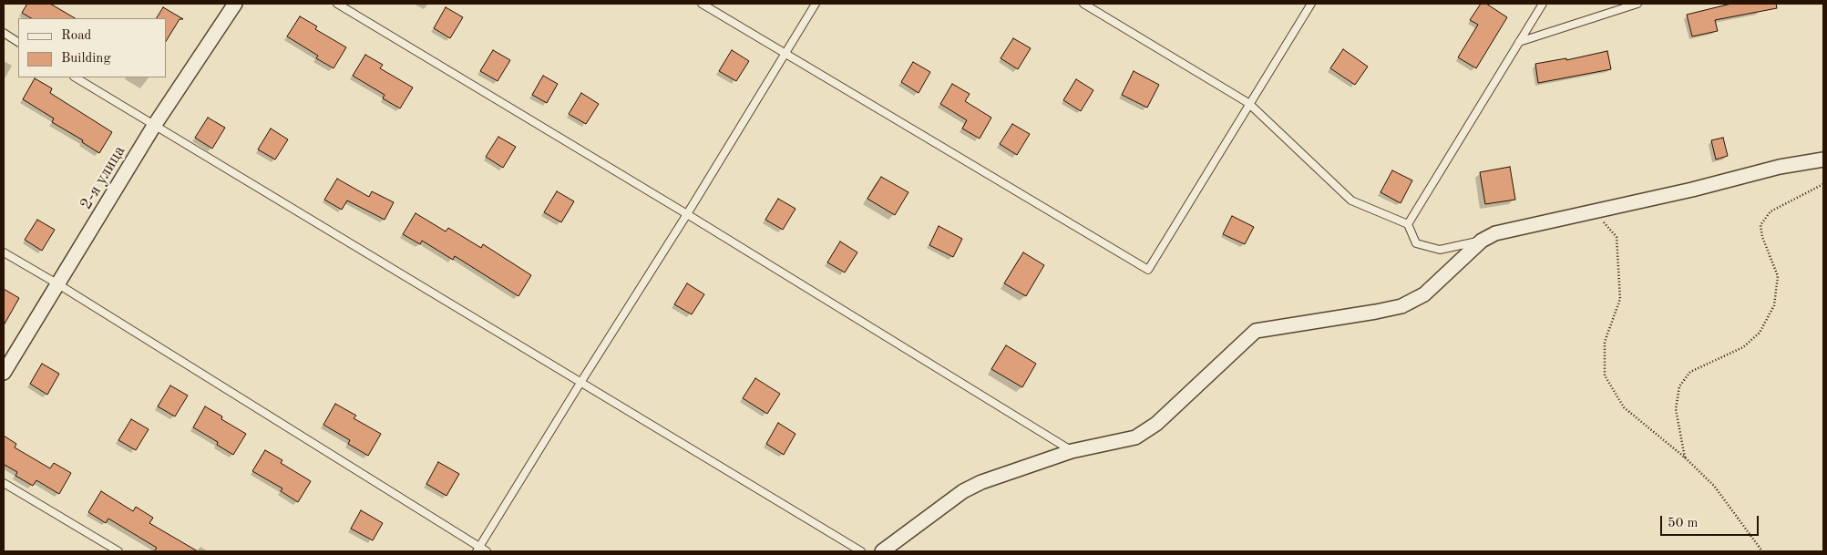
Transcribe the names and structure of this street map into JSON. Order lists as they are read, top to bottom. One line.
{"streets":{"street":["2-я улица"]},"legend":["Road","Building"],"scale_bar":"50 m"}
